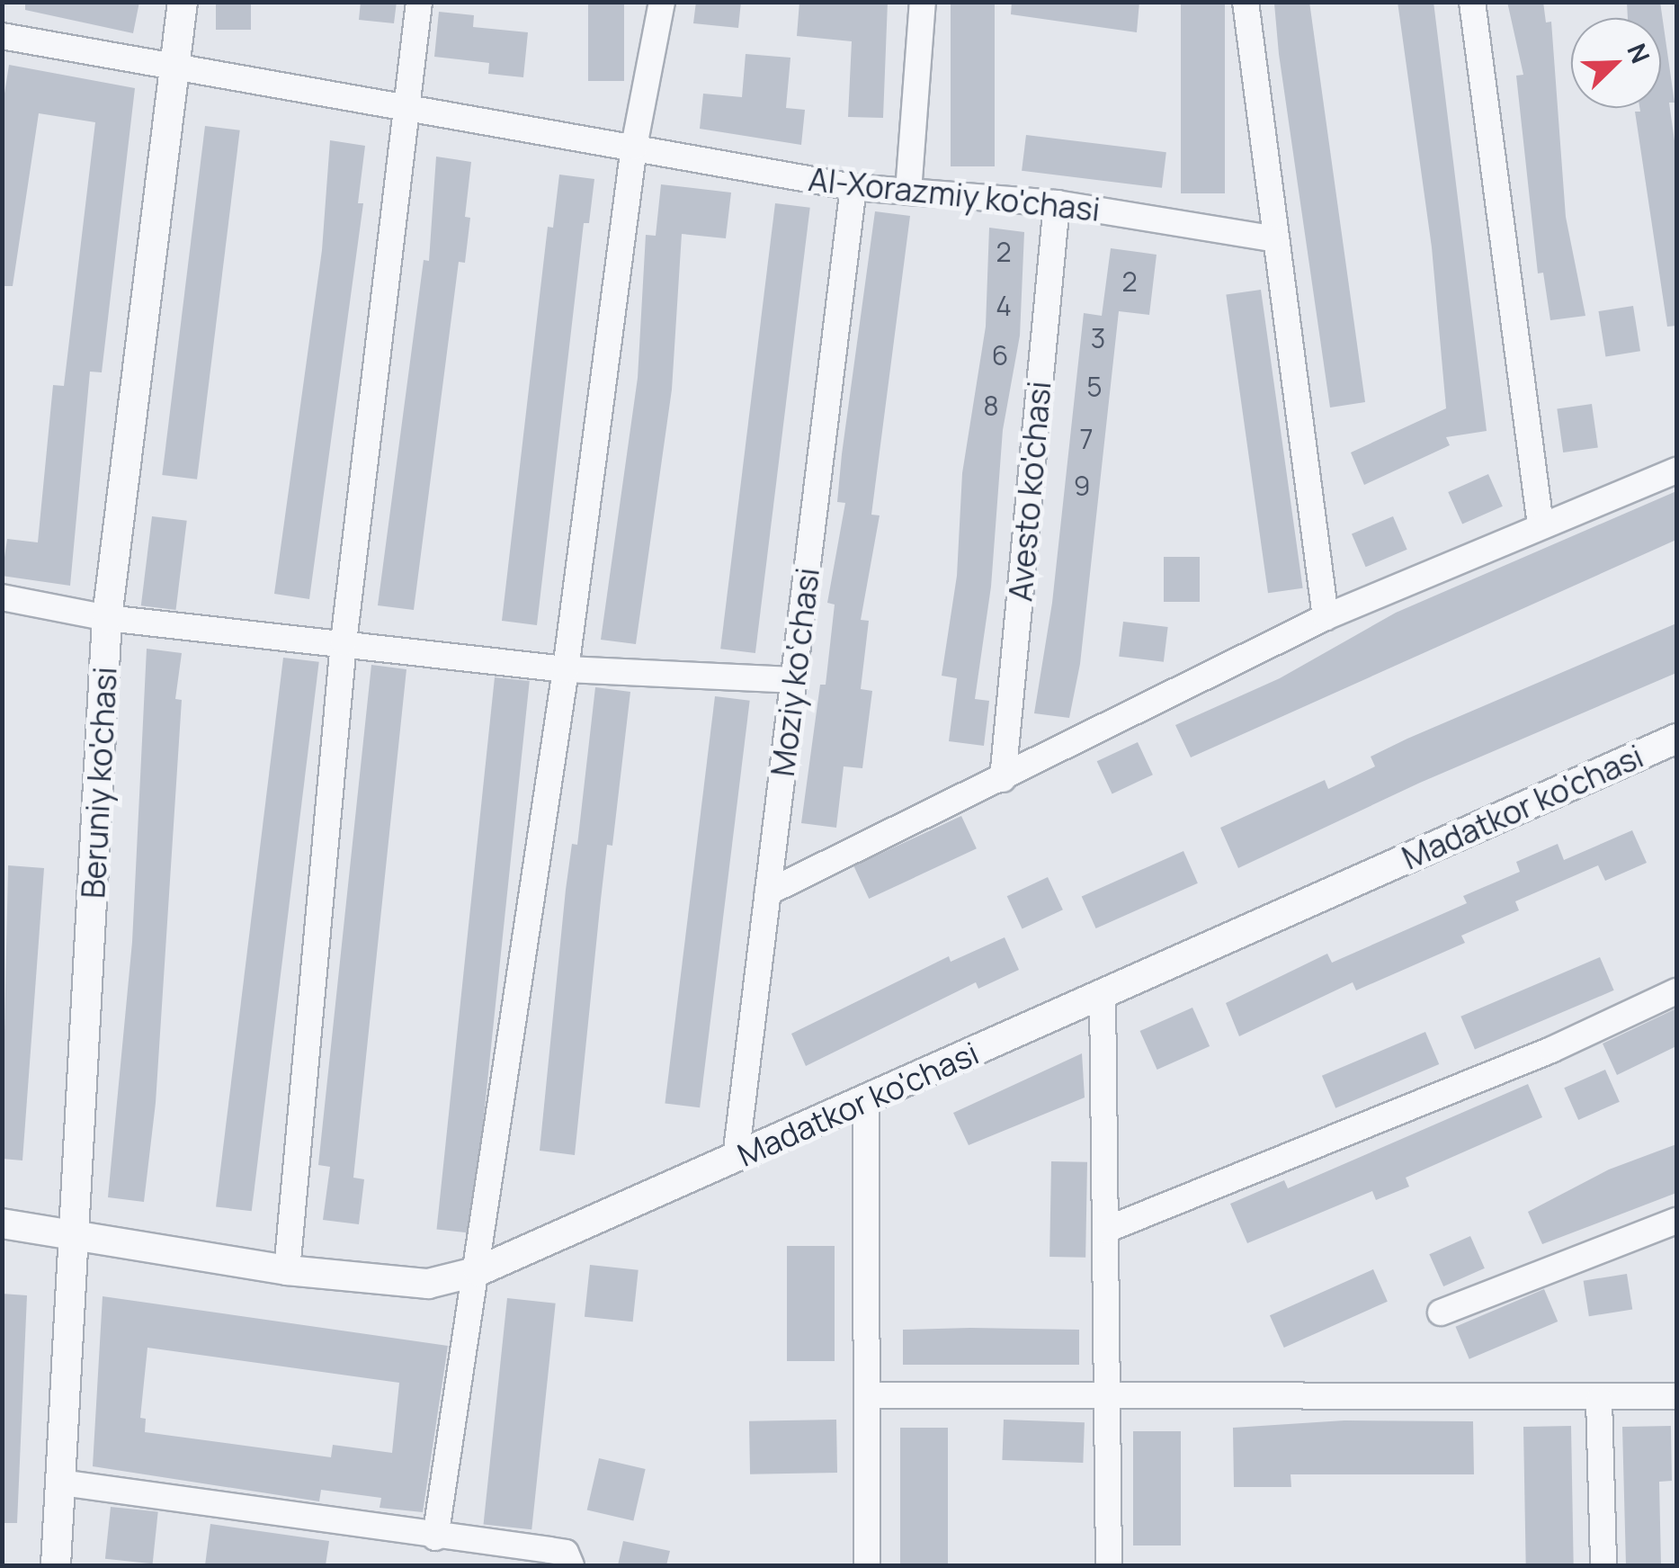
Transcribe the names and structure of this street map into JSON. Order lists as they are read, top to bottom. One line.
{"streets":{"street":["Al-Xorazmiy ko'chasi","Avesto ko'chasi","Moziy ko‘chasi","Beruniy ko'chasi","Madatkor ko'chasi"]},"crossings":[["Al-Xorazmiy ko'chasi","Avesto ko'chasi"],["Al-Xorazmiy ko'chasi","Moziy ko‘chasi"],["Al-Xorazmiy ko'chasi","Beruniy ko'chasi"],["Moziy ko‘chasi","Madatkor ko'chasi"],["Beruniy ko'chasi","Madatkor ko'chasi"]],"house_numbers":["2","2","4","3","6","5","8","7","9"],"north":"top right"}
